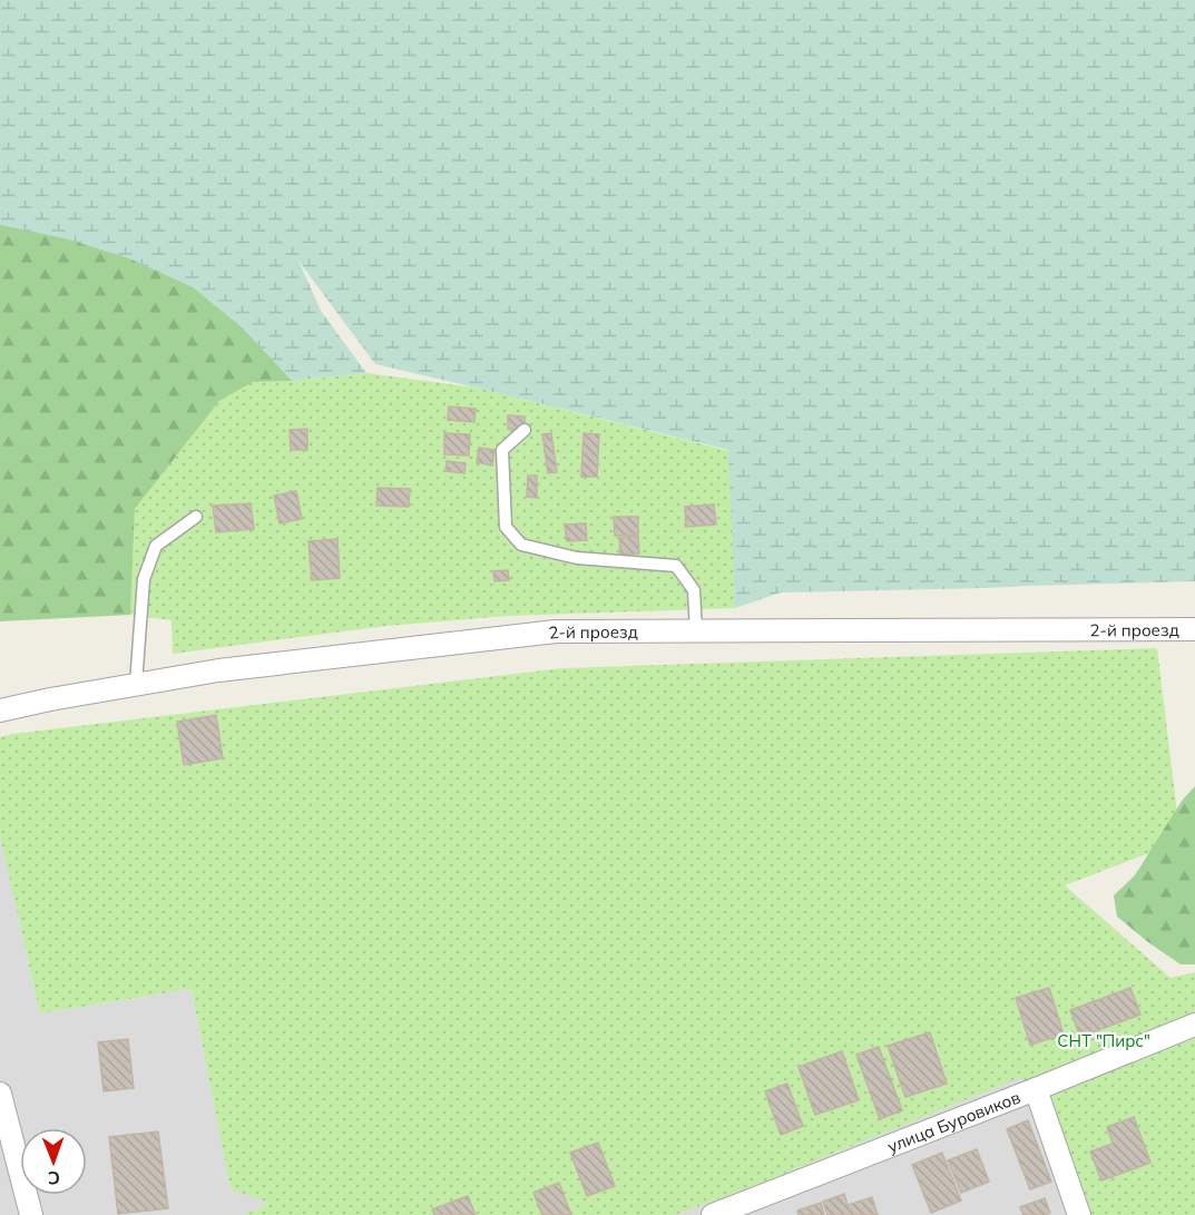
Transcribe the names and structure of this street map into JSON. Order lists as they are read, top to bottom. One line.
{"streets":{"street":["2-й проезд","улица Буровиков"]},"parks":["СНТ \"Пирс\""],"north":"bottom"}
